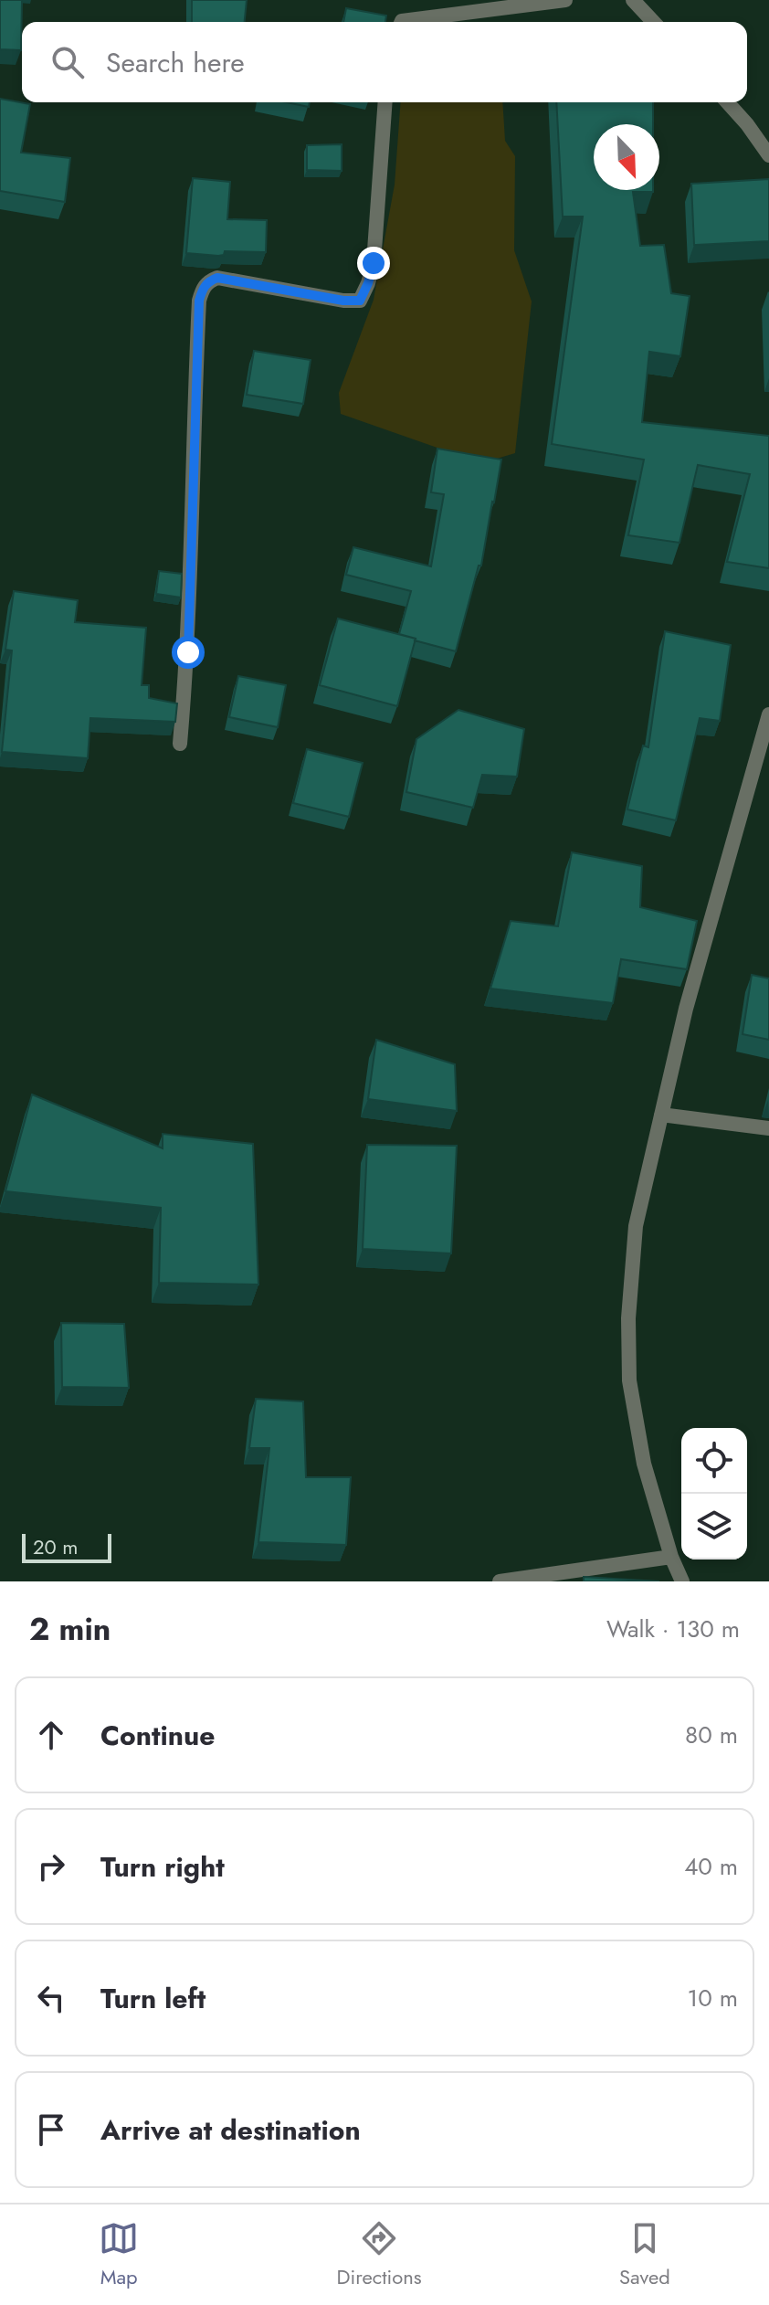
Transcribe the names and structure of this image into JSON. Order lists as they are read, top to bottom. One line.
{"scale_bar":"20 m","north":"bottom right","page":{"search":"Search here","scale":"20 m","heading":["2 min","Walk · 130 m"],"list":[["Continue","80 m"],["Turn right","40 m"],["Turn left","10 m"],"Arrive at destination"],"nav":["Map","Directions","Saved"]}}
